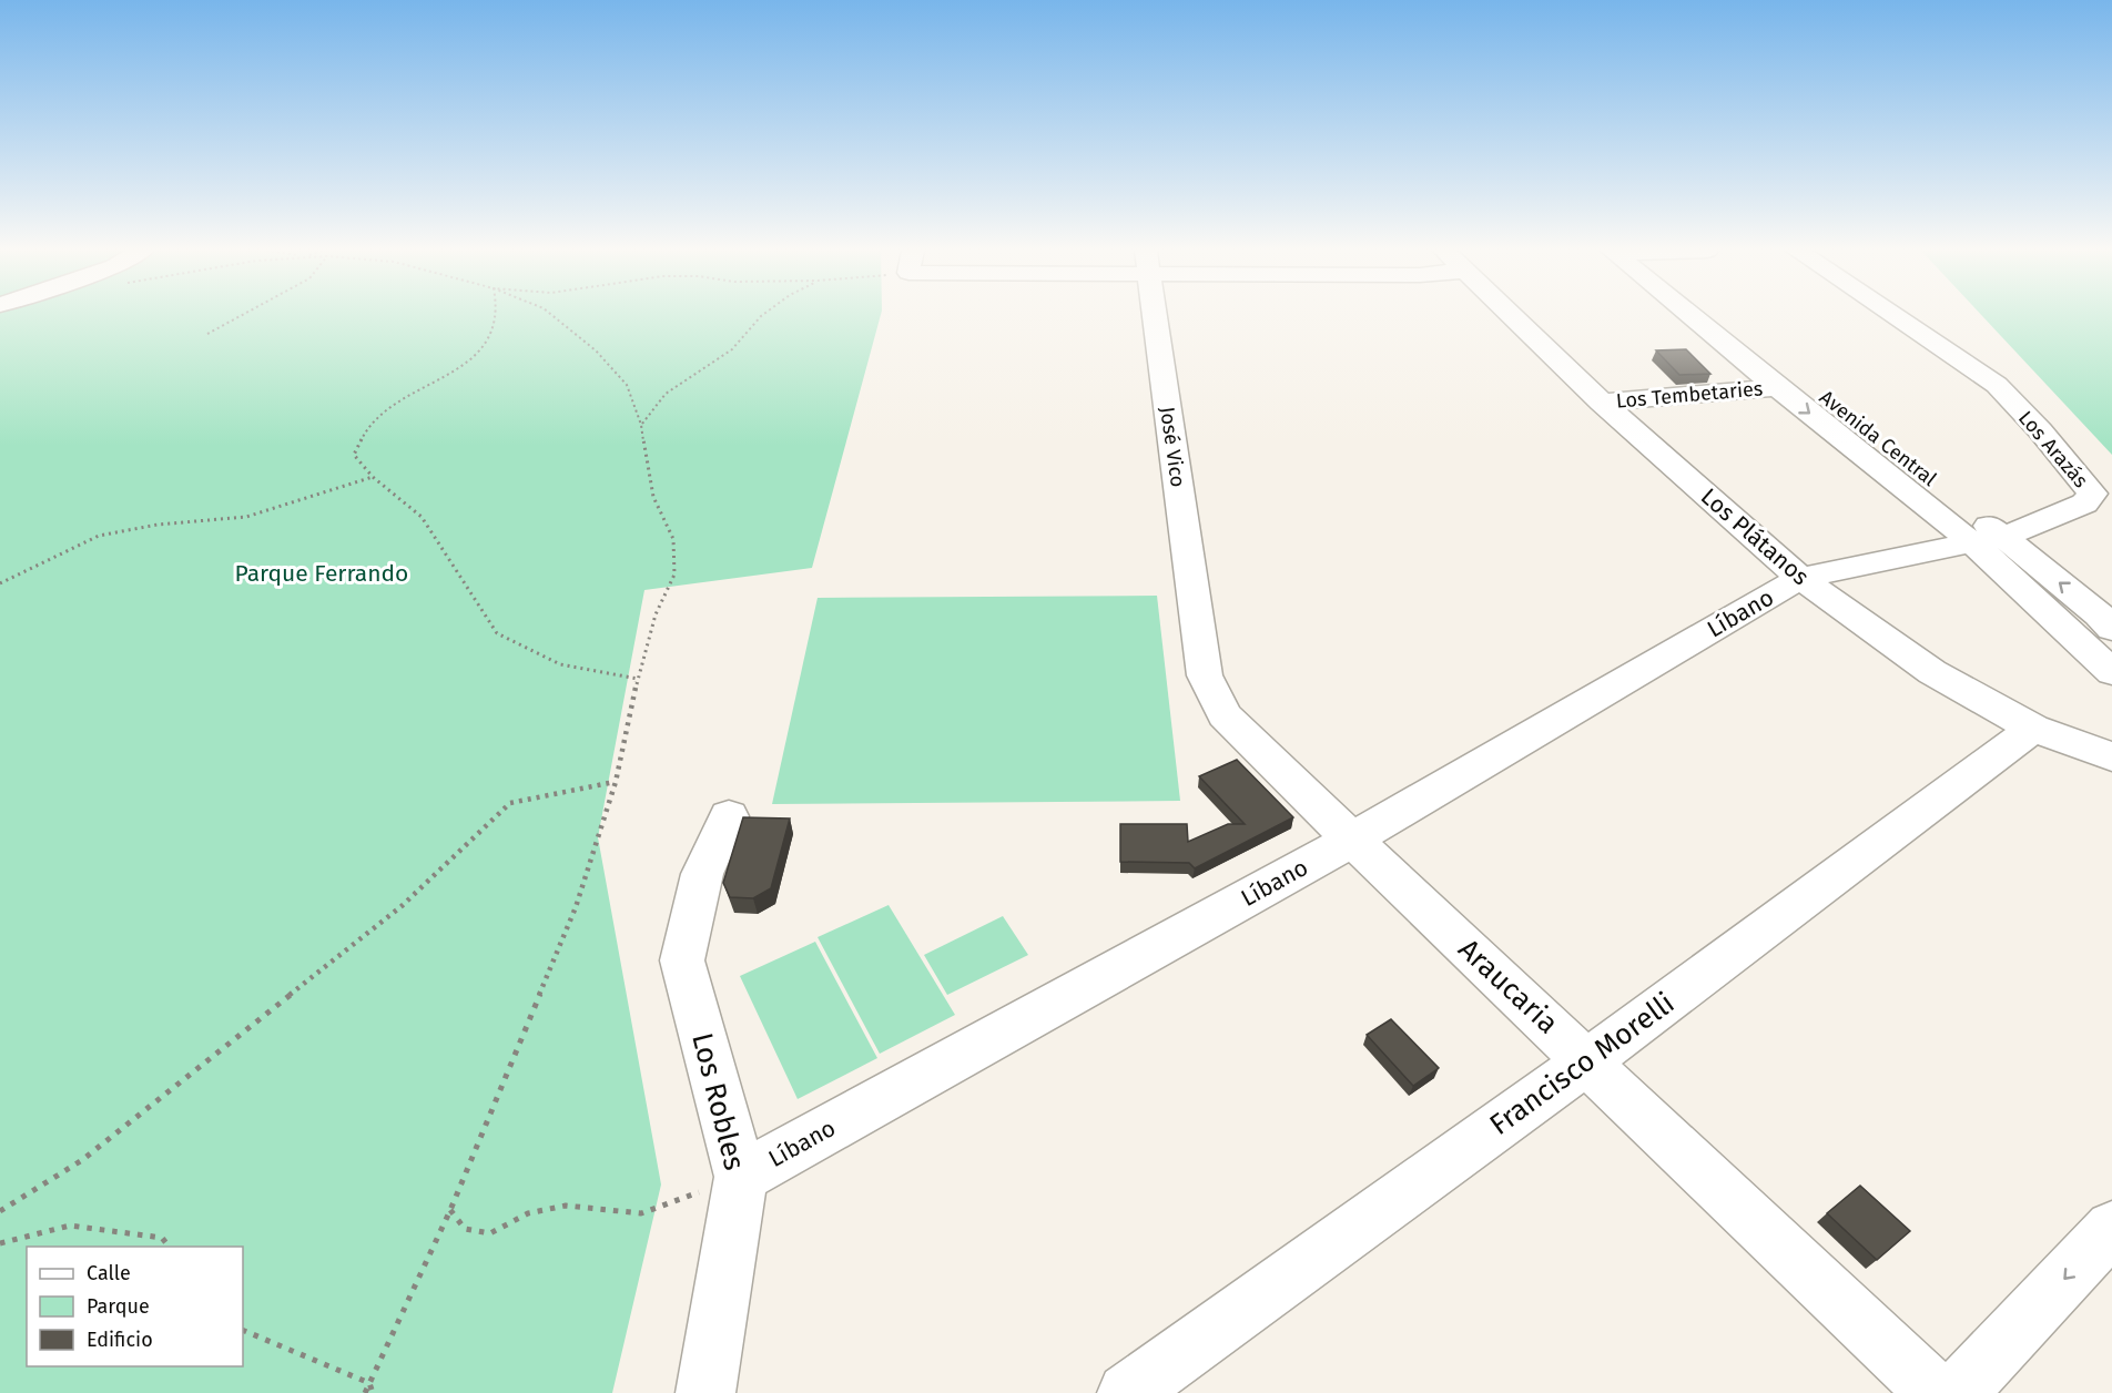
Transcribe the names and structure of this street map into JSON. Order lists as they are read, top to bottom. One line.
{"streets":{"street":["Los Tembetaries","Avenida Central","José Vico","Los Arazás","Los Plátanos","Líbano","Araucaria","Francisco Morelli","Los Robles"]},"crossings":[["Los Tembetaries","Avenida Central"],["Los Tembetaries","Los Plátanos"],["Avenida Central","Los Arazás"],["José Vico","Araucaria"],["Los Arazás","Los Plátanos"],["Los Arazás","Líbano"],["Los Plátanos","Líbano"],["Los Plátanos","Francisco Morelli"],["Líbano","Araucaria"],["Líbano","Los Robles"],["Araucaria","Francisco Morelli"]],"parks":["Parque Ferrando"],"legend":["Calle","Parque","Edificio"]}
